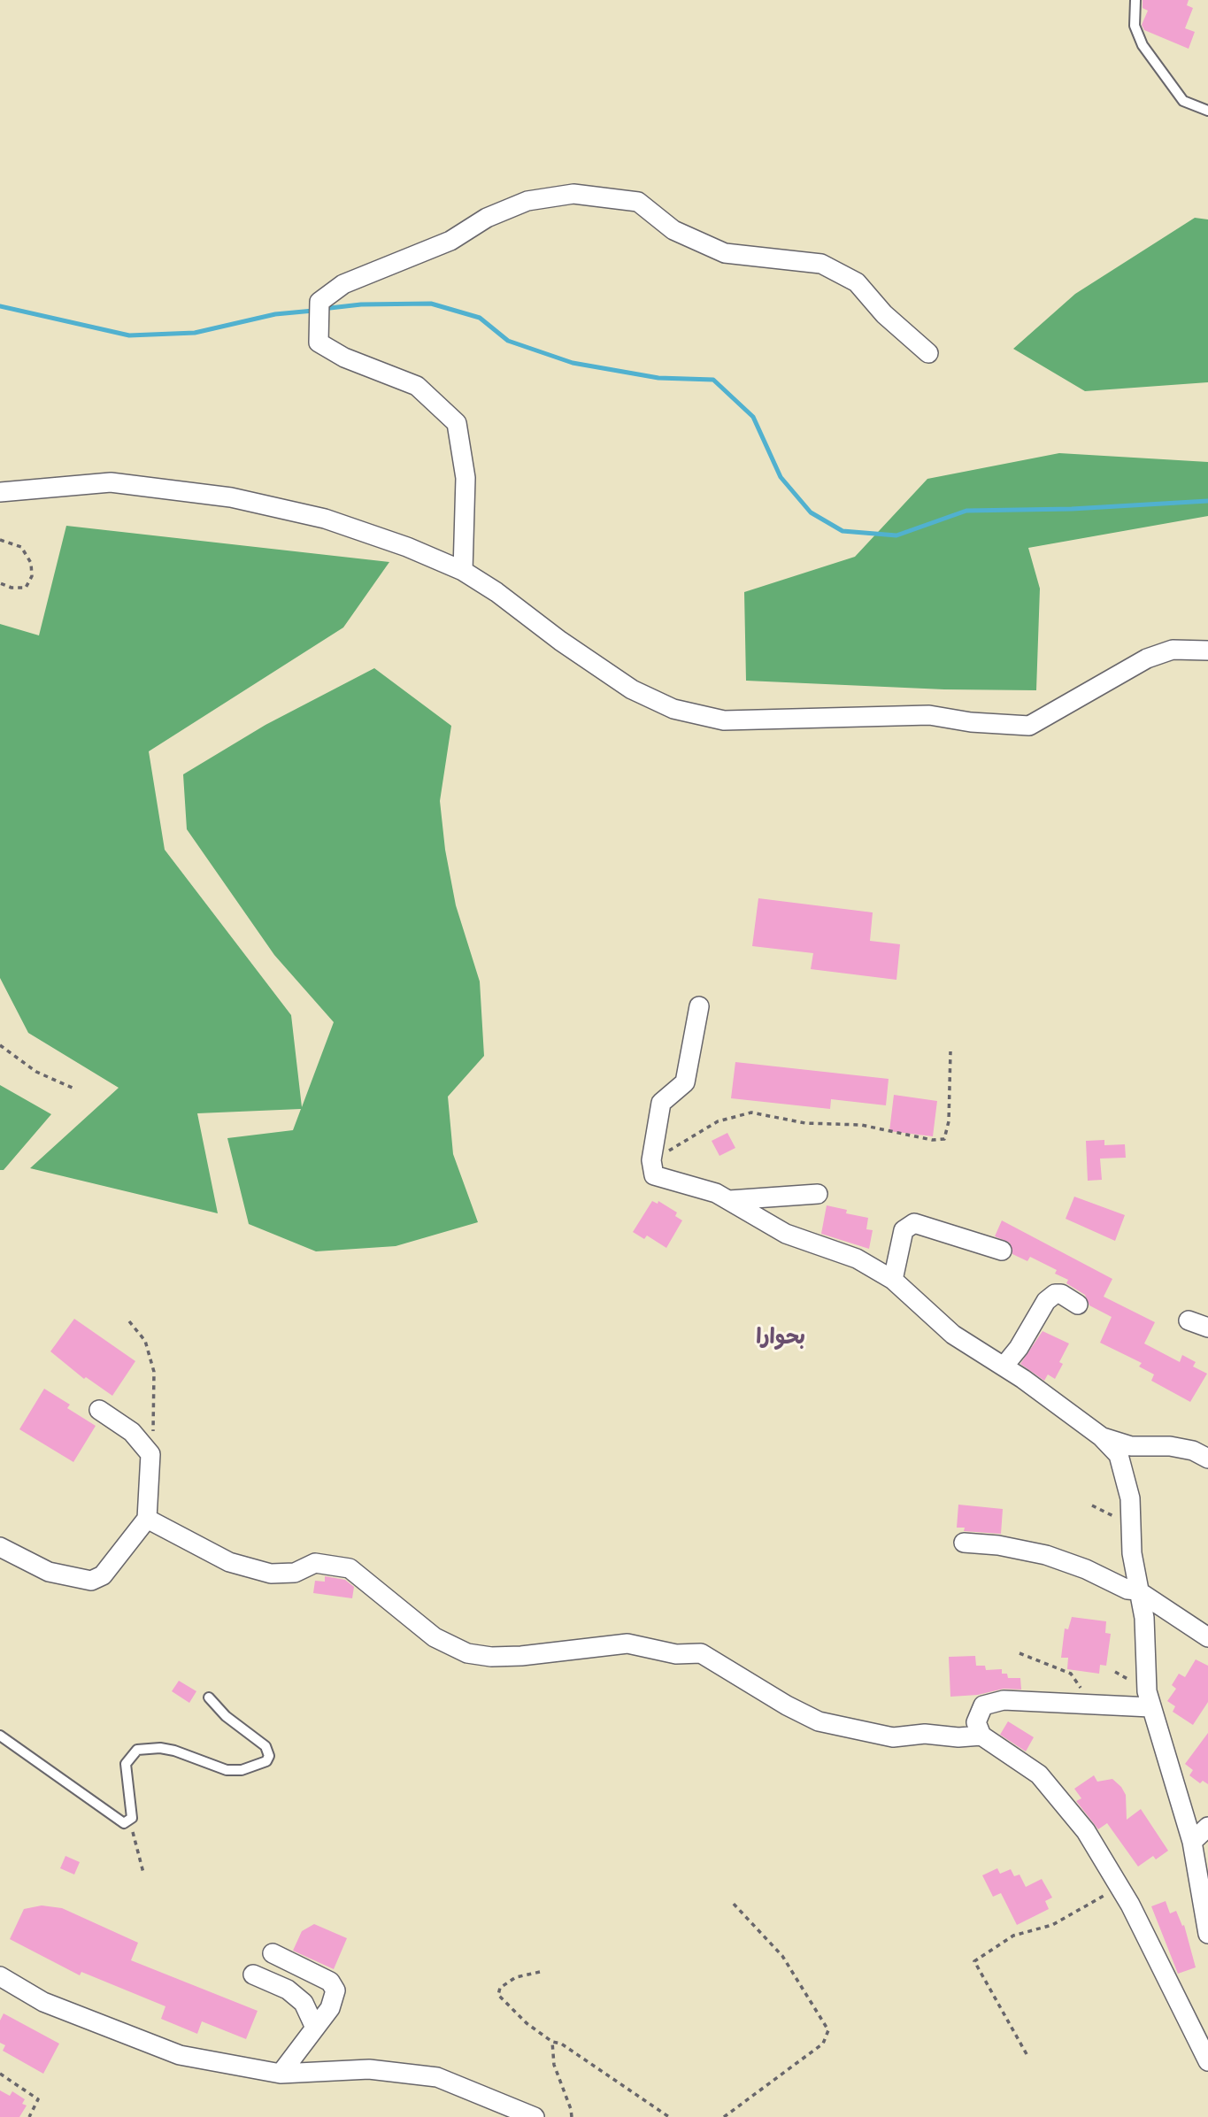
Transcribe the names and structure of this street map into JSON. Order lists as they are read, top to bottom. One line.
{"districts":["بحوارا"]}
